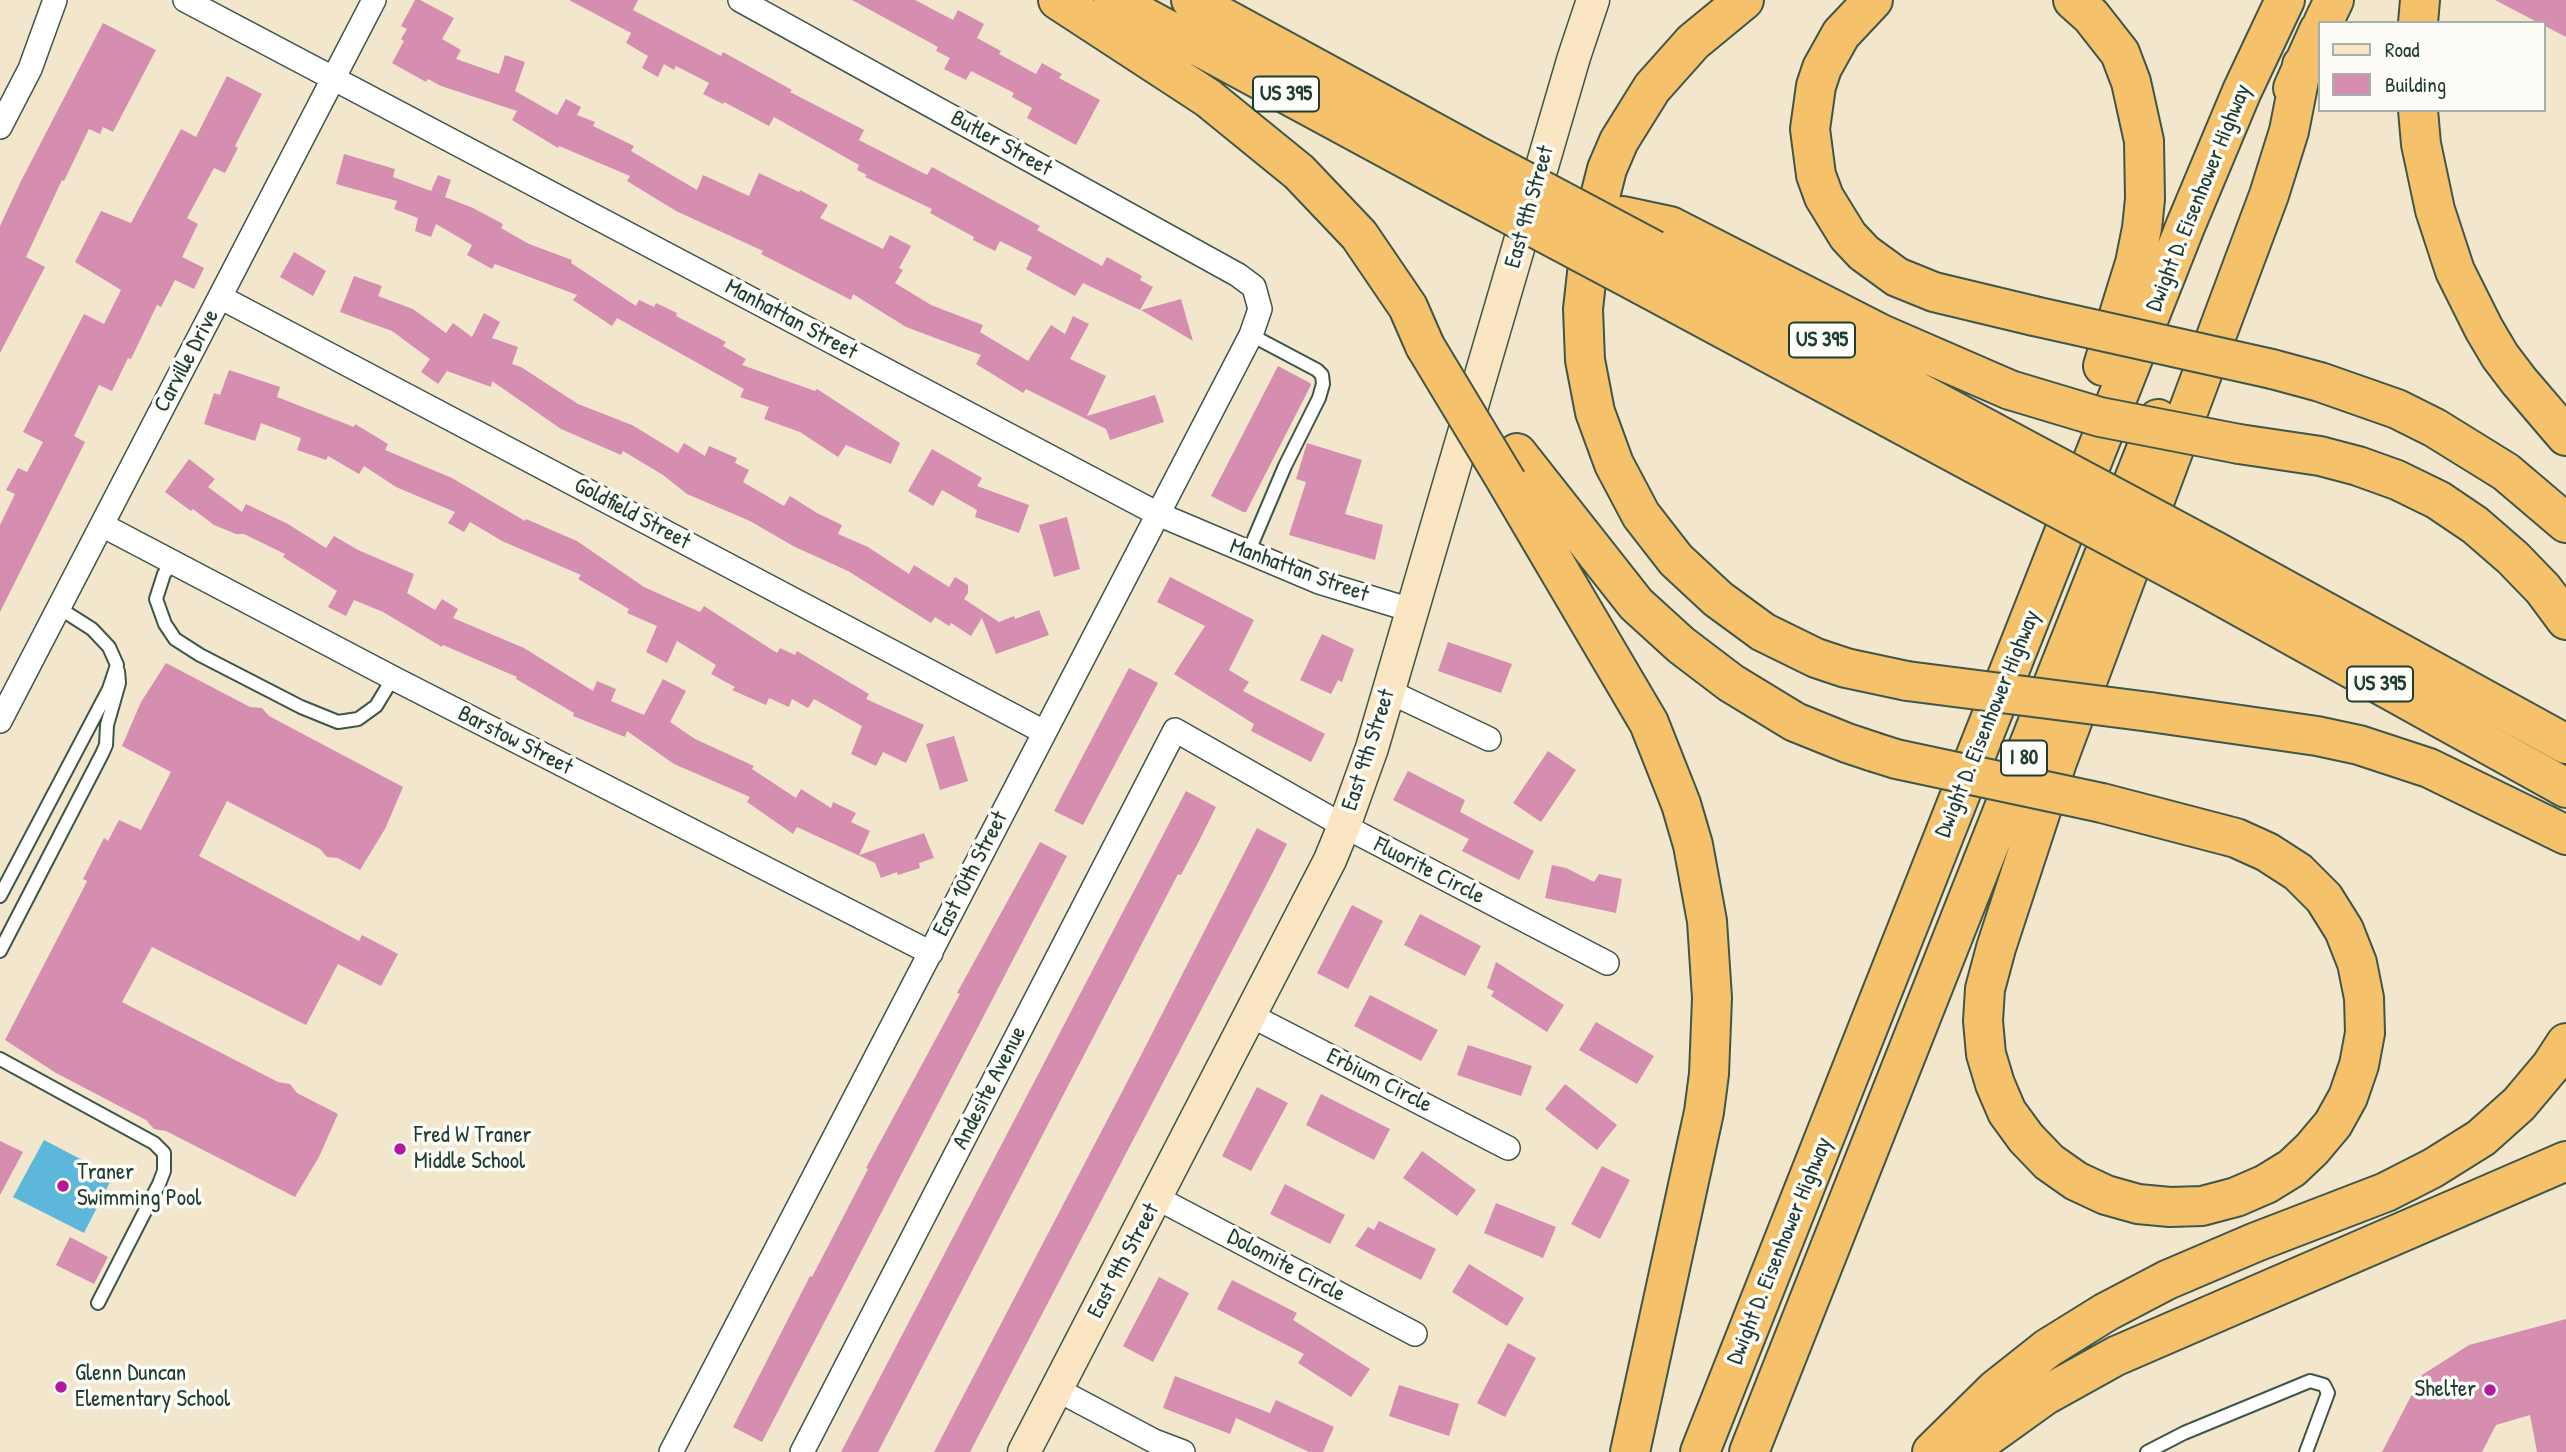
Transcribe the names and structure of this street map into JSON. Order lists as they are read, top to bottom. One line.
{"streets":{"highway":["US 395","Dwight D. Eisenhower Highway","I 80"],"street":["Butler Street","East 9th Street","Manhattan Street","Carville Drive","Goldfield Street","Barstow Street","Fluorite Circle","East 10th Street","Erbium Circle","Andesite Avenue","Dolomite Circle"]},"crossings":[["Butler Street","East 10th Street"],["East 9th Street","Manhattan Street"],["East 9th Street","Fluorite Circle"],["East 9th Street","Erbium Circle"],["East 9th Street","Dolomite Circle"],["Manhattan Street","Carville Drive"],["Manhattan Street","East 10th Street"],["Carville Drive","Goldfield Street"],["Carville Drive","Barstow Street"],["Goldfield Street","East 10th Street"],["Barstow Street","East 10th Street"],["Fluorite Circle","Andesite Avenue"]],"places":["Fred W Traner Middle School","Traner Swimming Pool","Glenn Duncan Elementary School","Shelter"],"legend":["Road","Building"]}
